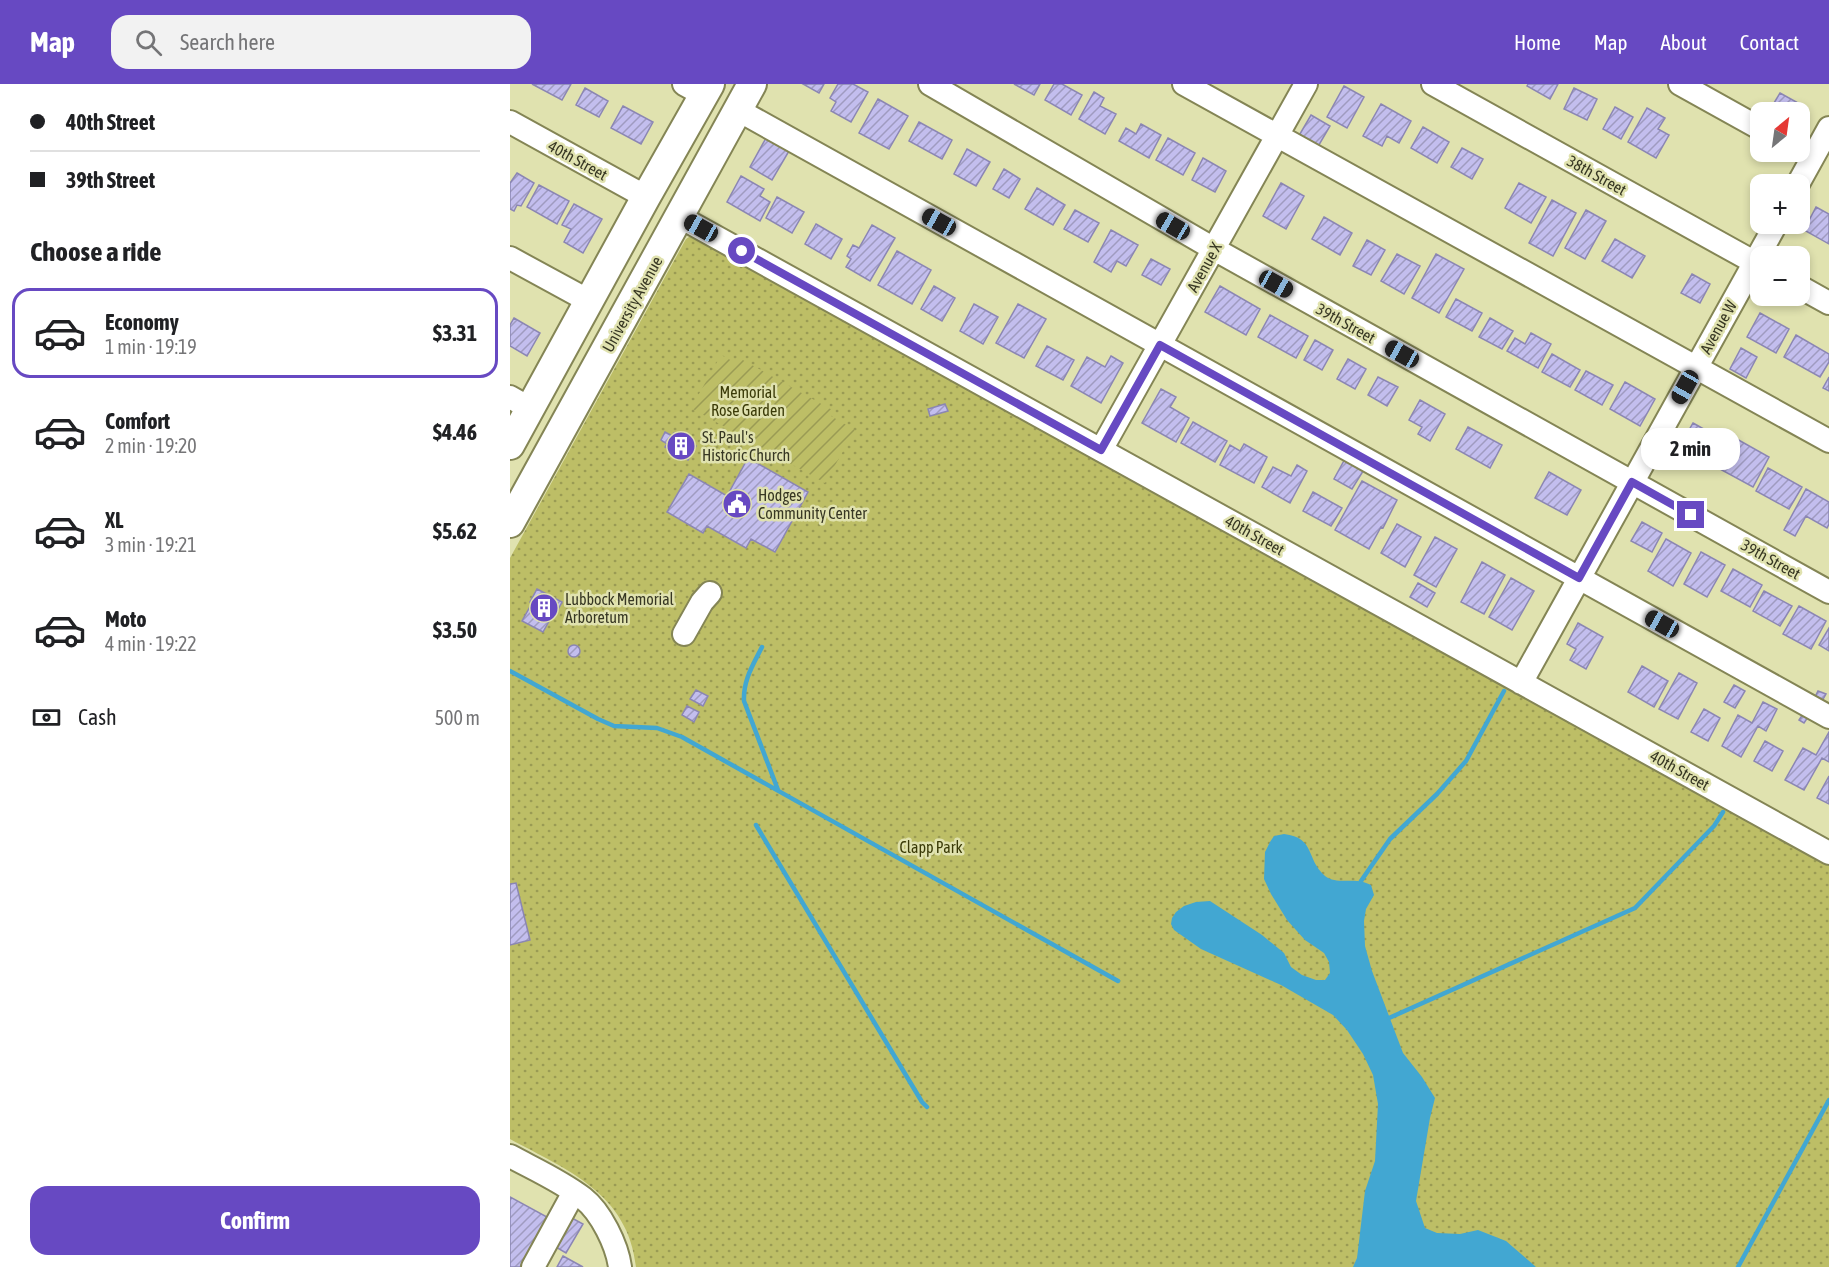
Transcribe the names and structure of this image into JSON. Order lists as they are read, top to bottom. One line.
{"streets":{"main road":["University Avenue"],"street":["40th Street","38th Street","Avenue X","39th Street","Avenue W"]},"crossings":[["40th Street","Avenue X"],["40th Street","University Avenue"],["40th Street","Avenue W"],["Avenue X","39th Street"],["39th Street","Avenue W"]],"parks":["Memorial Rose Garden","Clapp Park"],"places":{"building":["St. Paul's Historic Church","Lubbock Memorial Arboretum"],"public building":["Hodges Community Center"]},"north":"top right","page":{"header":"Map","search":"Search here","nav":["Home","Map","About","Contact"],"banner":["40th Street","39th Street"],"map_buttons":["+","−"],"heading":"Choose a ride","list":[{"name":"Economy","note":"1 min · 19:19","value":"$3.31"},{"name":"Comfort","note":"2 min · 19:20","value":"$4.46"},{"name":"XL","note":"3 min · 19:21","value":"$5.62"},{"name":"Moto","note":"4 min · 19:22","value":"$3.50"}],"bubble":"2 min","pay":["Cash","500 m"],"buttons":"Confirm"}}
